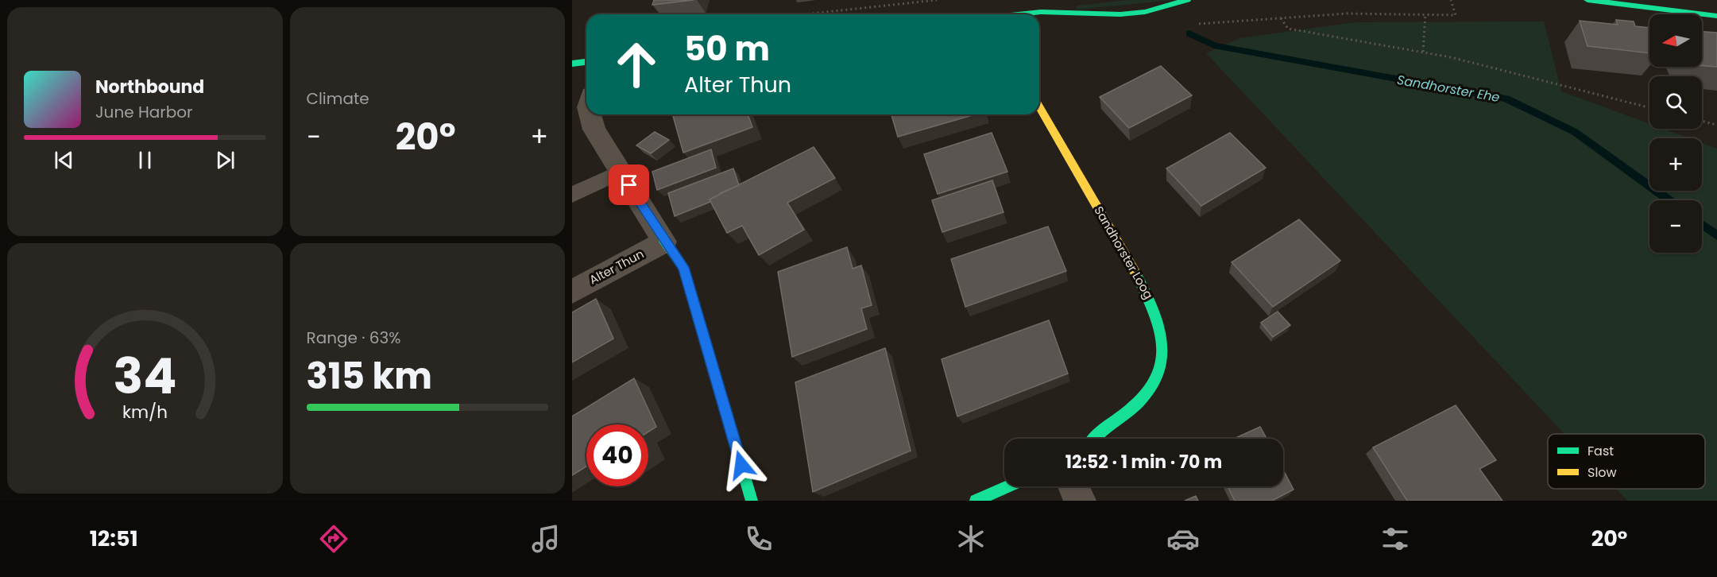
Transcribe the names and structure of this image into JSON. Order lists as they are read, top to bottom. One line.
{"streets":{"street":["Sandhorster Loog","Alter Thun"]},"water":["Sandhorster Ehe"],"legend":["Fast","Slow"],"north":"left","page":{"tile":["Climate",["Range · 63%","315 km"]],"map_buttons":["+","−"],"turn":["50 m","Alter Thun"],"song":["Northbound","June Harbor"],"heat":["−","20°","+"],"limit":"40","trip":"12:52 · 1 min · 70 m","tabs":["12:51","20°"],"gauge":["34","km/h"]}}
